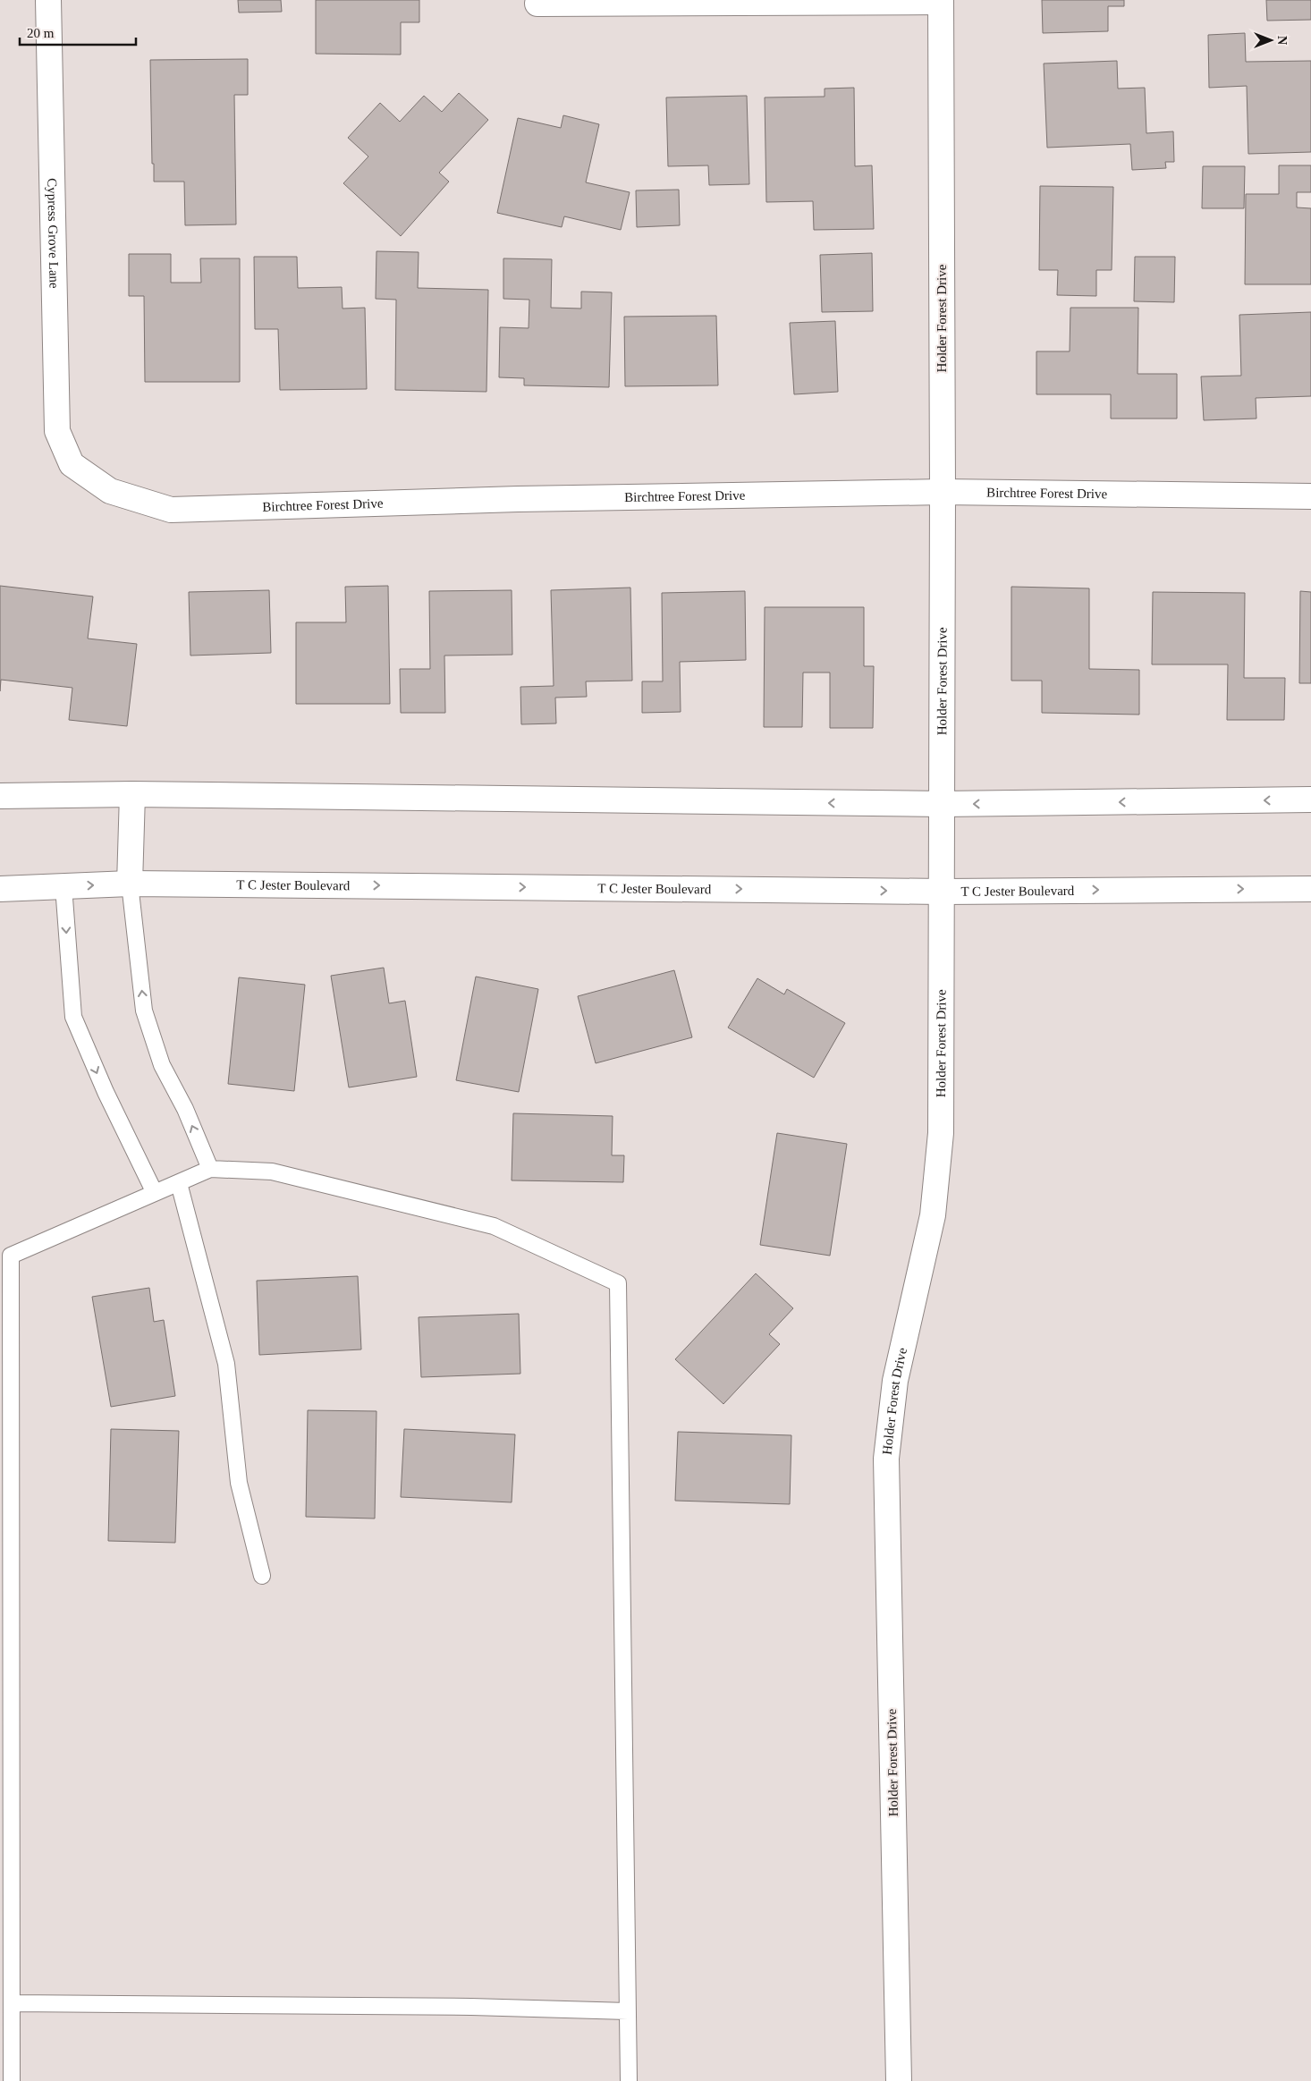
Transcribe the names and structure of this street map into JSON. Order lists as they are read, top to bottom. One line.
{"streets":{"street":["Cypress Grove Lane","Holder Forest Drive","Birchtree Forest Drive","T C Jester Boulevard"]},"crossings":[["Cypress Grove Lane","Birchtree Forest Drive"],["Holder Forest Drive","Birchtree Forest Drive"],["Holder Forest Drive","T C Jester Boulevard"]],"scale_bar":"20 m","north":"right"}
